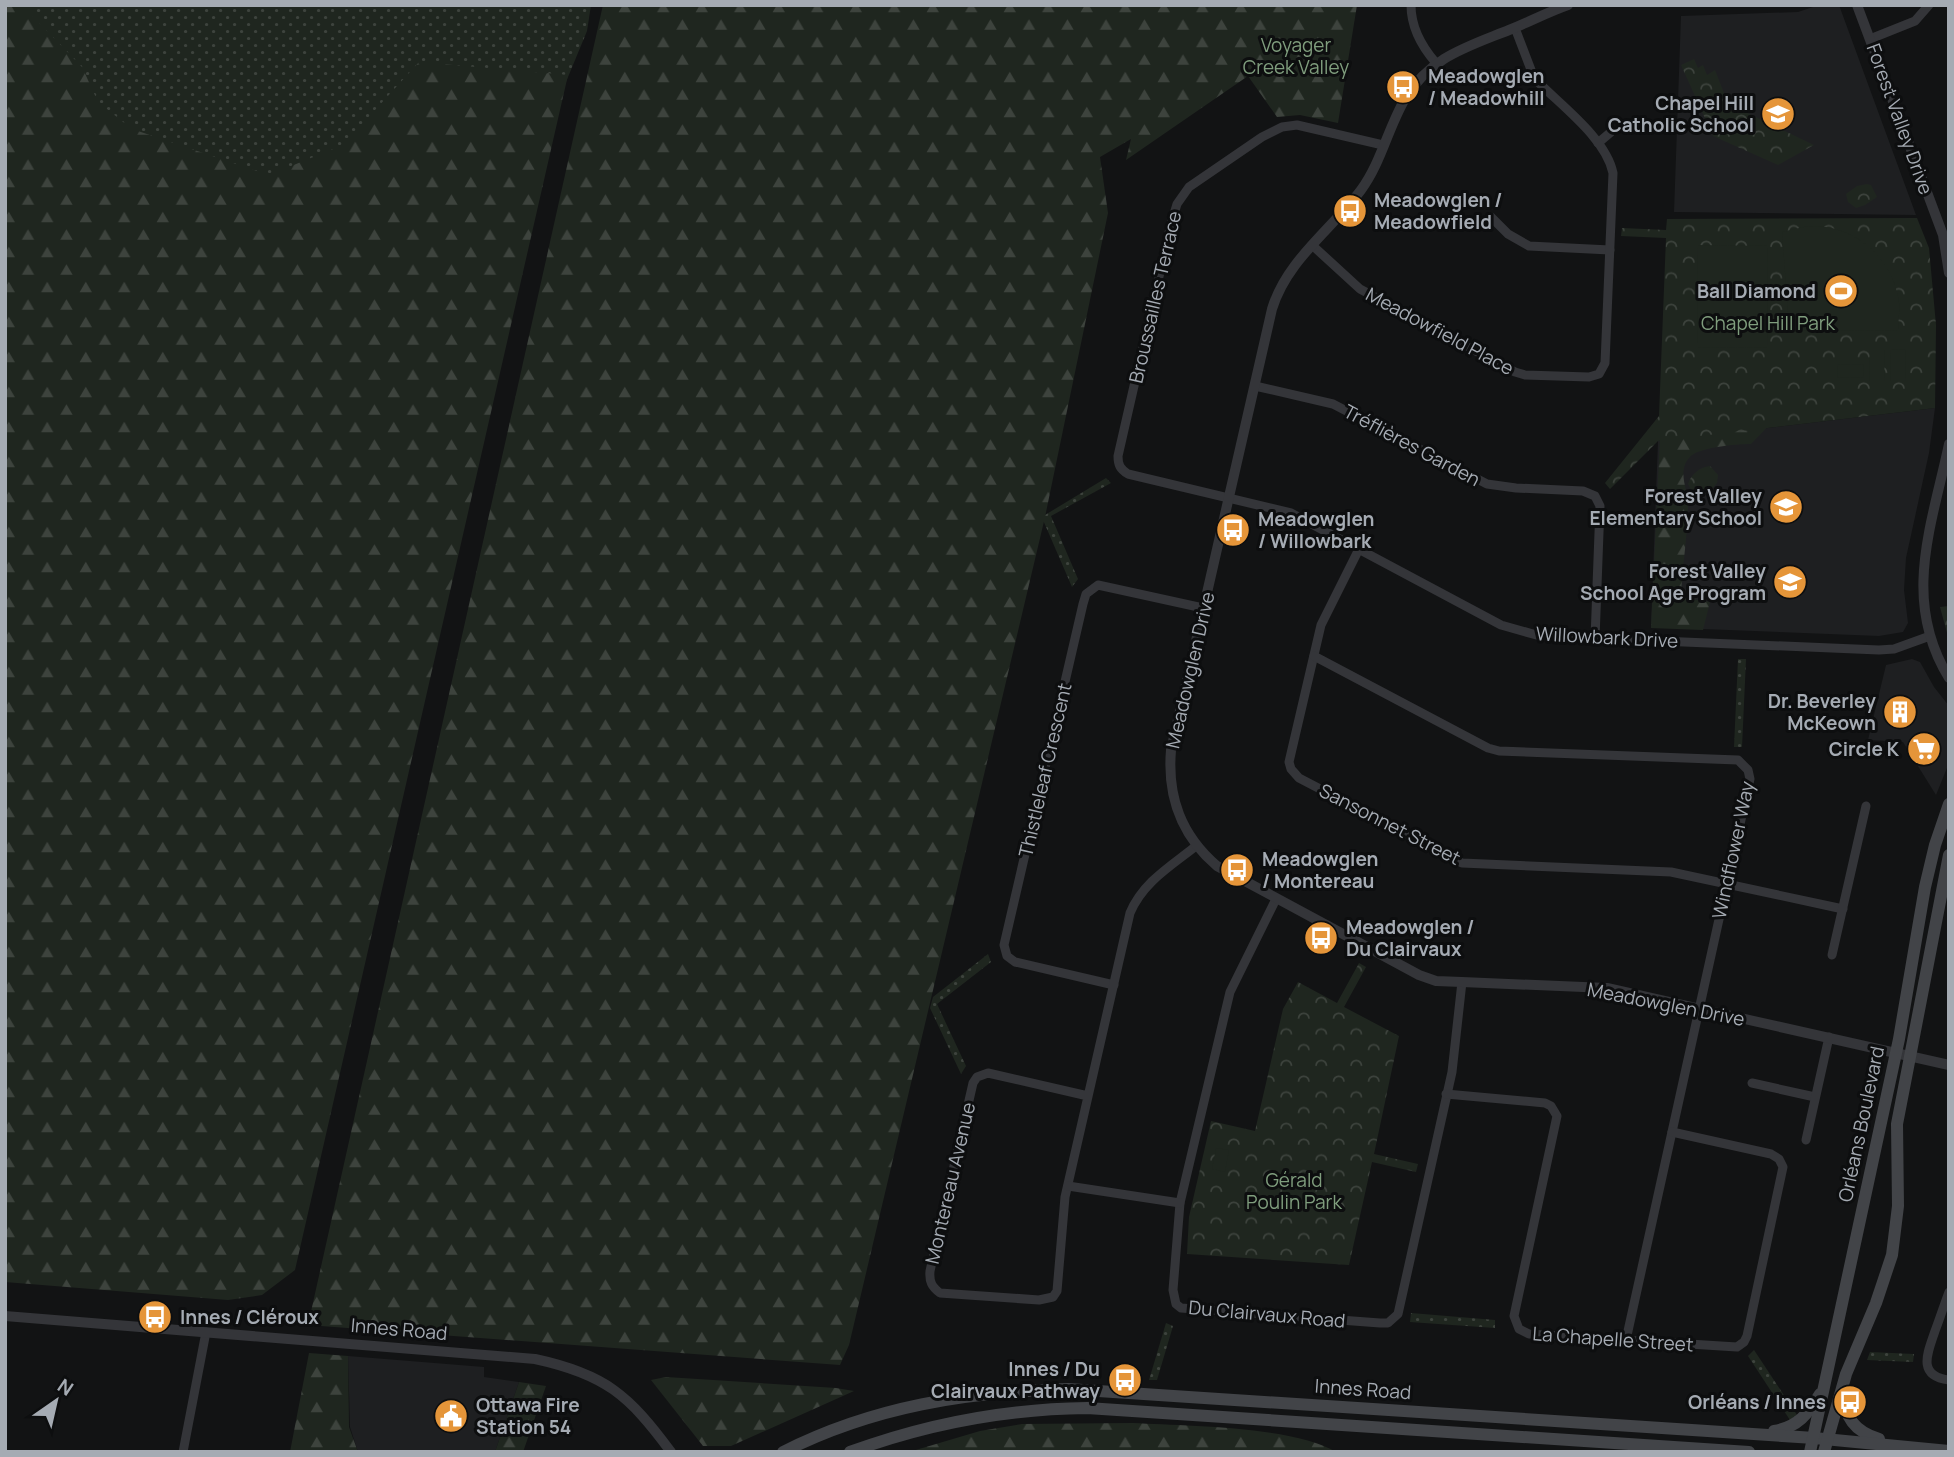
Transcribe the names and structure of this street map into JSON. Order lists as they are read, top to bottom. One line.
{"streets":{"main road":["Orléans Boulevard","Innes Road"],"street":["Forest Valley Drive","Broussailles Terrace","Meadowfield Place","Tréflières Garden","Willowbark Drive","Meadowglen Drive","Thistleleaf Crescent","Sansonnet Street","Windflower Way","Montereau Avenue","Du Clairvaux Road","La Chapelle Street"]},"crossings":[["Broussailles Terrace","Willowbark Drive"],["Broussailles Terrace","Meadowglen Drive"],["Meadowfield Place","Meadowglen Drive"],["Tréflières Garden","Willowbark Drive"],["Tréflières Garden","Meadowglen Drive"],["Willowbark Drive","Meadowglen Drive"],["Willowbark Drive","Sansonnet Street"],["Meadowglen Drive","Thistleleaf Crescent"],["Meadowglen Drive","Windflower Way"],["Meadowglen Drive","Orléans Boulevard"],["Meadowglen Drive","Montereau Avenue"],["Meadowglen Drive","Du Clairvaux Road"],["Thistleleaf Crescent","Montereau Avenue"],["Sansonnet Street","Windflower Way"],["Windflower Way","La Chapelle Street"],["Orléans Boulevard","Innes Road"],["Du Clairvaux Road","La Chapelle Street"]],"parks":["Voyager Creek Valley","Chapel Hill Park","Gérald Poulin Park"],"places":{"bus stop":["Meadowglen / Meadowhill","Meadowglen / Meadowfield","Meadowglen / Willowbark","Meadowglen / Montereau","Meadowglen / Du Clairvaux","Innes / Cléroux","Innes / Du Clairvaux Pathway","Orléans / Innes"],"school or university":["Chapel Hill Catholic School","Forest Valley Elementary School","Forest Valley School Age Program"],"sports":["Ball Diamond"],"building":["Dr. Beverley McKeown"],"supermarket":["Circle K"],"public building":["Ottawa Fire Station 54"]},"north":"top right"}
